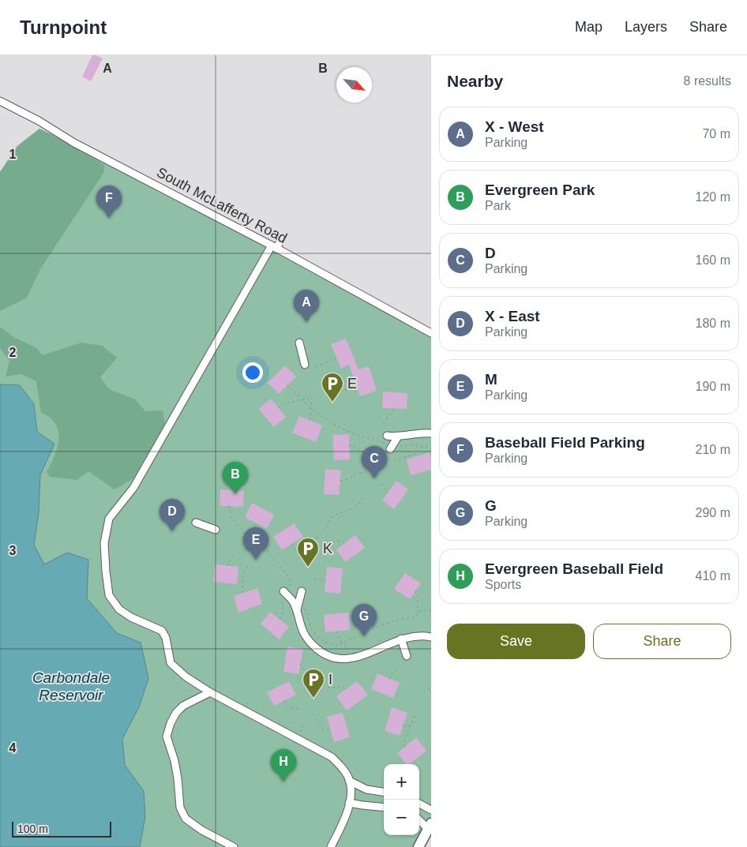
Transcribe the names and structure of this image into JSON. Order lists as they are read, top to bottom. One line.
{"streets":{"street":["South McLafferty Road"]},"water":["Carbondale Reservoir"],"places":{"parking":["E","K","I"]},"scale_bar":"100 m","north":"bottom right","page":{"header":"Turnpoint","nav":["Map","Layers","Share"],"heading":["Nearby","8 results"],"list":[{"mark":"A","name":"X - West","note":"Parking","value":"70 m"},{"mark":"B","name":"Evergreen Park","note":"Park","value":"120 m"},{"mark":"C","name":"D","note":"Parking","value":"160 m"},{"mark":"D","name":"X - East","note":"Parking","value":"180 m"},{"mark":"E","name":"M","note":"Parking","value":"190 m"},{"mark":"F","name":"Baseball Field Parking","note":"Parking","value":"210 m"},{"mark":"G","name":"G","note":"Parking","value":"290 m"},{"mark":"H","name":"Evergreen Baseball Field","note":"Sports","value":"410 m"}],"pins":["F","A","C","B","D","E","G","H"],"buttons":["Save","Share"],"map_buttons":["+","−"],"scale":"100 m"},"grid":{"columns":["A","B"],"rows":["1","2","3","4"]}}
